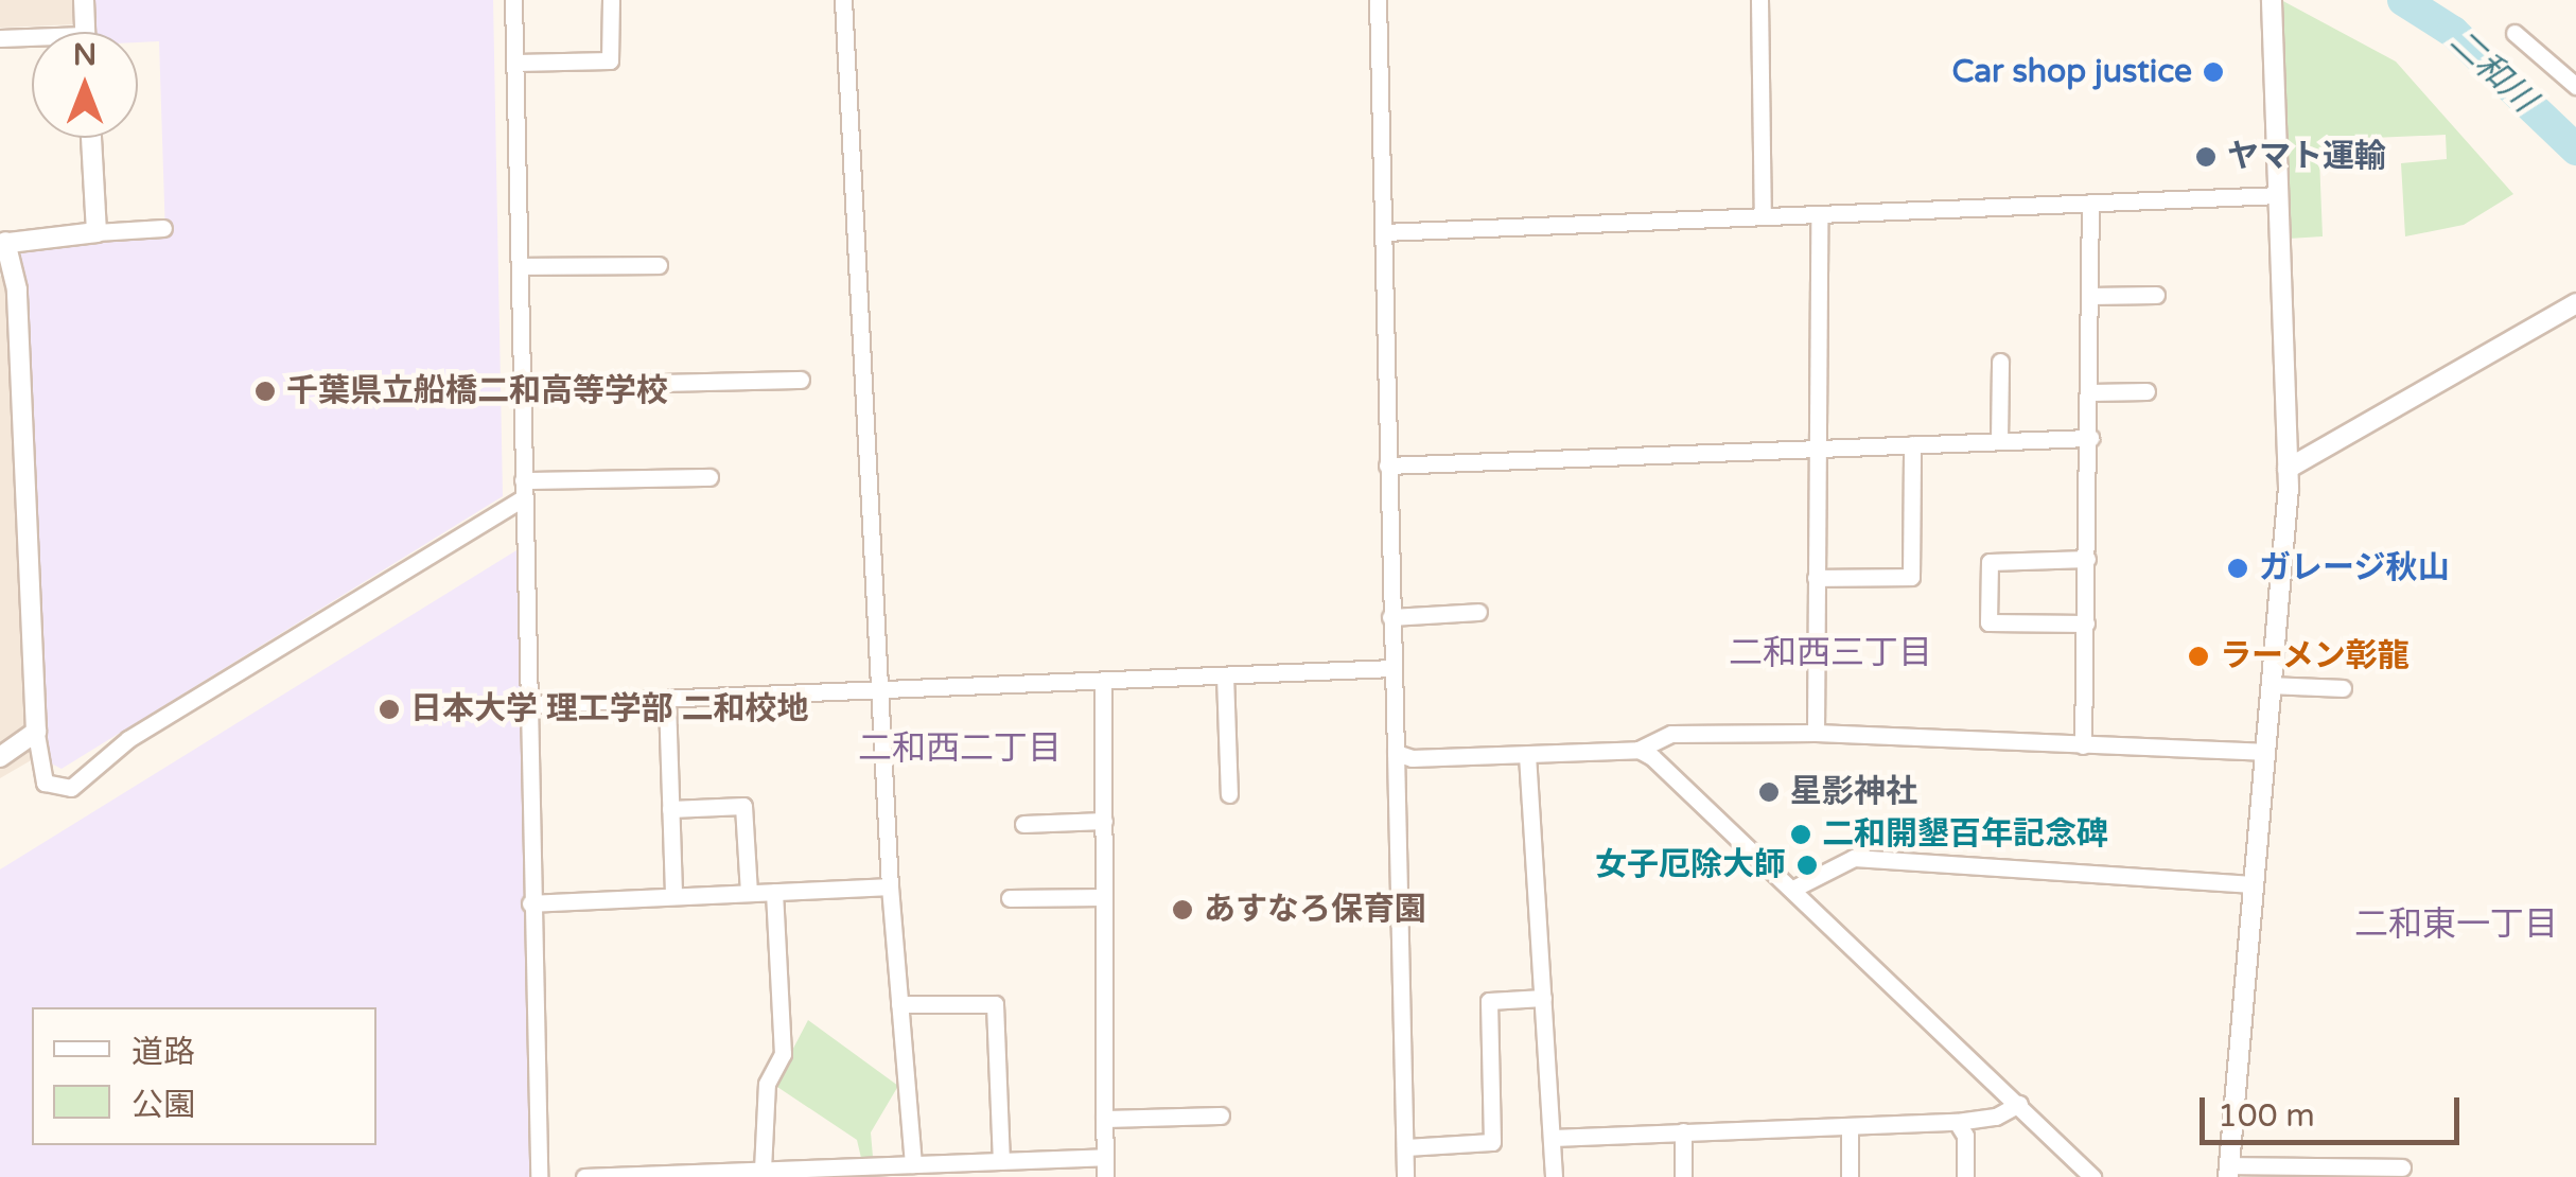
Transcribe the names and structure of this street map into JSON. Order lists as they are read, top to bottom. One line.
{"districts":["二和西三丁目","二和西二丁目","二和東一丁目"],"water":["二和川"],"places":["Car shop justice","ヤマト運輸","千葉県立船橋二和高等学校","ガレージ秋山","ラーメン彰龍","日本大学 理工学部 二和校地","星影神社","二和開墾百年記念碑","女子厄除大師","あすなろ保育園"],"legend":["道路","公園"],"scale_bar":"100 m","north":"top"}
